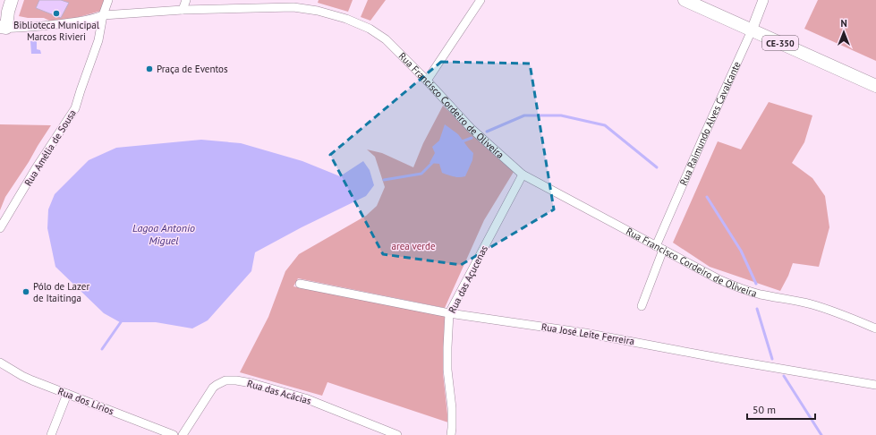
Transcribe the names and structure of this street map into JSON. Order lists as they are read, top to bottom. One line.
{"streets":{"main road":["CE-350"],"street":["Rua Francisco Cordeiro de Oliveira","Rua Raimundo Alves Cavalcante","Rua Amélia de Sousa","Rua das Açucenas","Rua José Leite Ferreira","Rua das Acácias","Rua dos Lírios"]},"crossings":[["CE-350","Rua Raimundo Alves Cavalcante"],["Rua Francisco Cordeiro de Oliveira","Rua Raimundo Alves Cavalcante"],["Rua Francisco Cordeiro de Oliveira","Rua Amélia de Sousa"],["Rua Francisco Cordeiro de Oliveira","Rua das Açucenas"],["Rua das Açucenas","Rua José Leite Ferreira"]],"water":["Lagoa Antonio Miguel"],"parks":["area verde"],"places":["Biblioteca Municipal Marcos Rivieri","Praça de Eventos","Pólo de Lazer de Itaitinga"],"scale_bar":"50 m","north":"top"}
